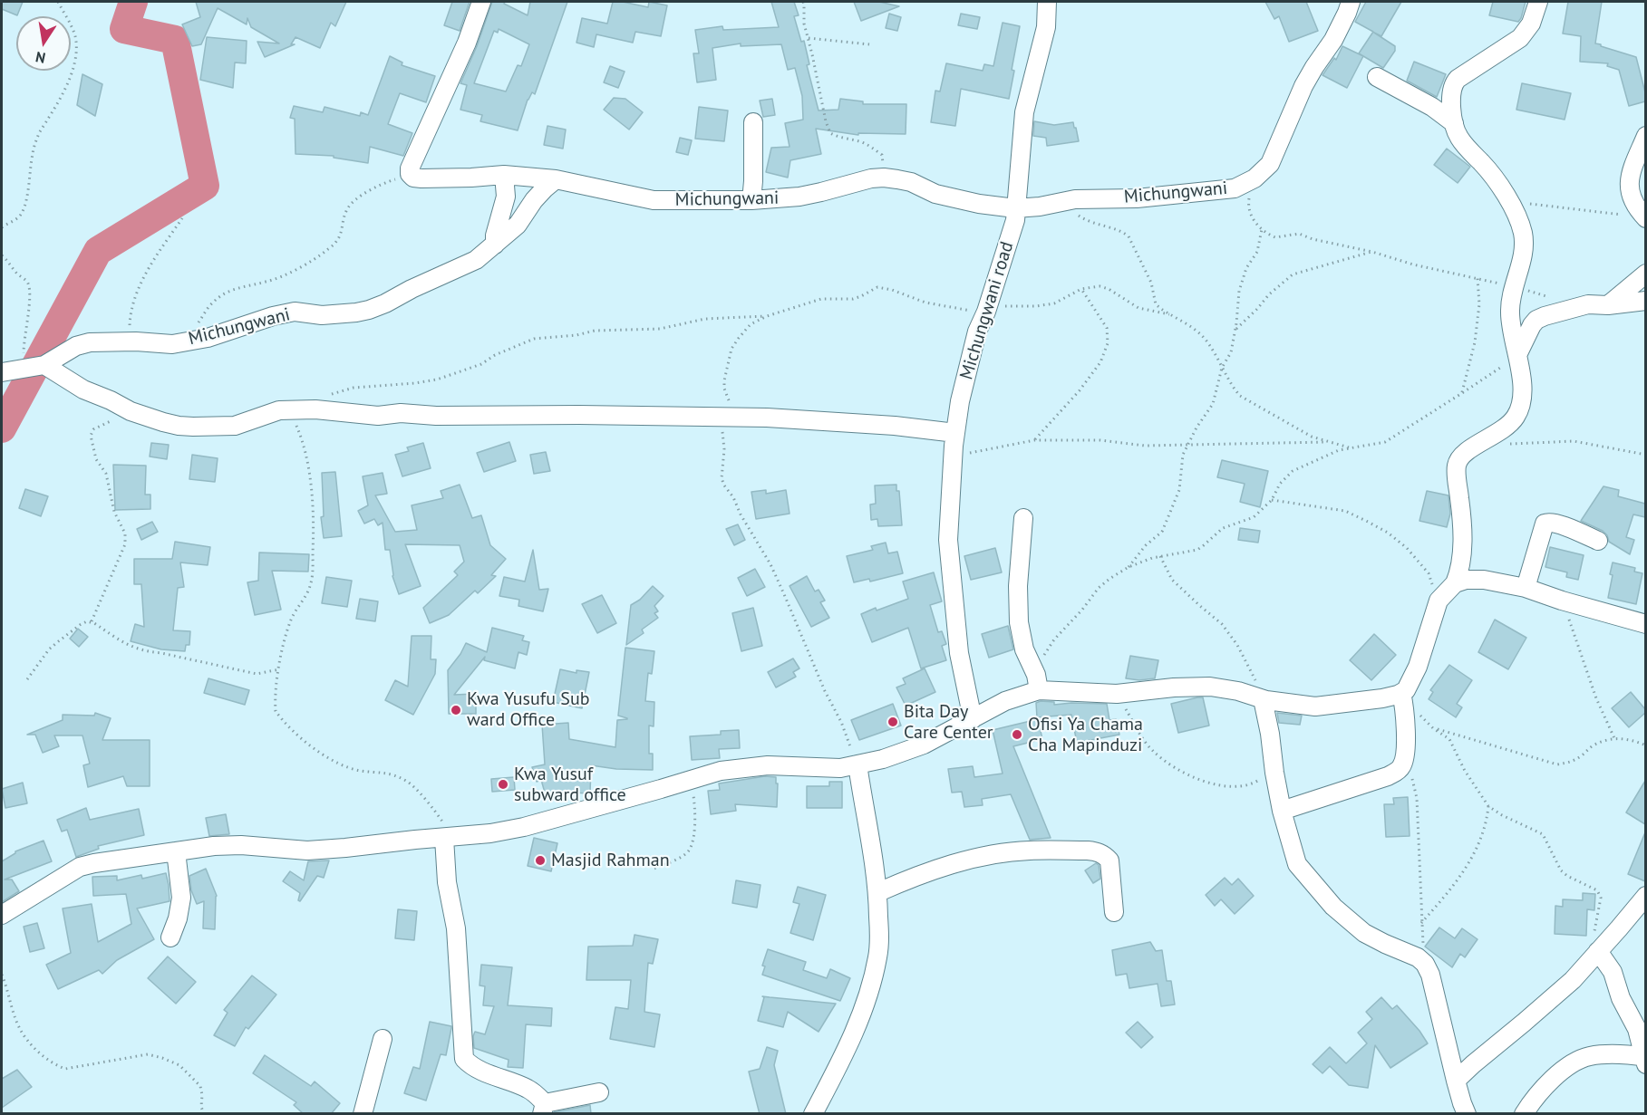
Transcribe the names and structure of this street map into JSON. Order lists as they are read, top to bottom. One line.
{"streets":{"street":["Michungwani","Michungwani road"]},"crossings":[["Michungwani","Michungwani road"]],"places":["Kwa Yusufu Sub ward Office","Bita Day Care Center","Ofisi Ya Chama Cha Mapinduzi","Kwa Yusuf subward office","Masjid Rahman"],"north":"bottom"}
